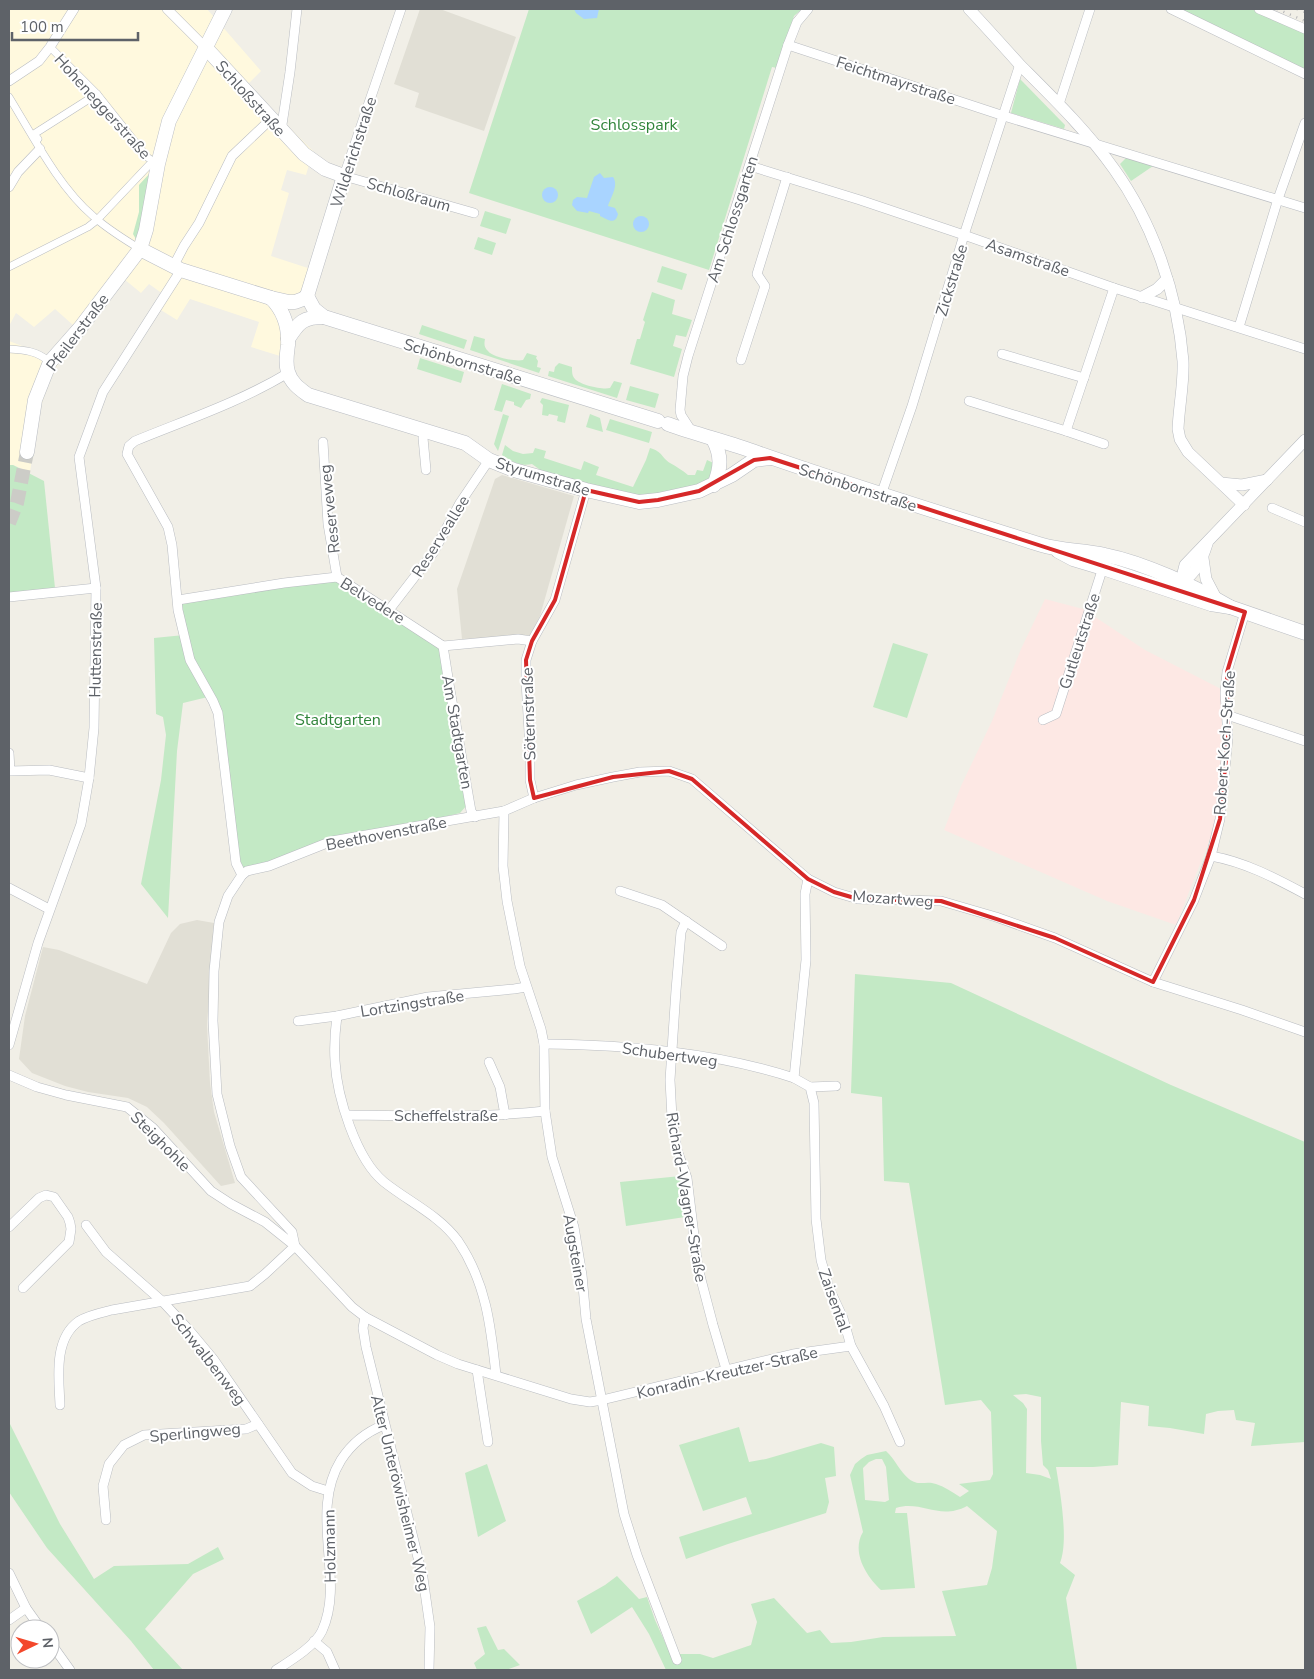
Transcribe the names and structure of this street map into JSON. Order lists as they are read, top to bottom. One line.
{"streets":{"main road":["Schloßstraße","Wilderichstraße","Pfeilerstraße","Schönbornstraße","Styrumstraße"],"street":["Feichtmayrstraße","Hoheneggerstraße","Schloßraum","Am Schlossgarten","Asamstraße","Zickstraße","Reserveweg","Reserveallee","Belvedere","Gutleutstraße","Huttenstraße","Söternstraße","Am Stadtgarten","Robert-Koch-Straße","Beethovenstraße","Mozartweg","Lortzingstraße","Schubertweg","Scheffelstraße","Steighohle","Richard-Wagner-Straße","Augsteiner","Zaisental","Schwalbenweg","Konradin-Kreutzer-Straße","Sperlingweg","Alter Unteröwisheimer Weg","Holzmann"]},"crossings":[["Feichtmayrstraße","Am Schlossgarten"],["Feichtmayrstraße","Zickstraße"],["Schloßstraße","Wilderichstraße"],["Schloßstraße","Schloßraum"],["Schloßstraße","Huttenstraße"],["Wilderichstraße","Schloßraum"],["Am Schlossgarten","Asamstraße"],["Am Schlossgarten","Schönbornstraße"],["Asamstraße","Zickstraße"],["Zickstraße","Schönbornstraße"],["Schönbornstraße","Styrumstraße"],["Schönbornstraße","Gutleutstraße"],["Styrumstraße","Reserveallee"],["Styrumstraße","Söternstraße"],["Reserveweg","Belvedere"],["Reserveallee","Belvedere"],["Belvedere","Am Stadtgarten"],["Söternstraße","Mozartweg"],["Am Stadtgarten","Beethovenstraße"],["Robert-Koch-Straße","Mozartweg"],["Beethovenstraße","Mozartweg"],["Beethovenstraße","Augsteiner"],["Mozartweg","Augsteiner"],["Lortzingstraße","Augsteiner"],["Schubertweg","Richard-Wagner-Straße"],["Schubertweg","Augsteiner"],["Scheffelstraße","Augsteiner"],["Steighohle","Konradin-Kreutzer-Straße"],["Richard-Wagner-Straße","Konradin-Kreutzer-Straße"],["Augsteiner","Konradin-Kreutzer-Straße"],["Zaisental","Konradin-Kreutzer-Straße"],["Schwalbenweg","Sperlingweg"],["Schwalbenweg","Holzmann"],["Konradin-Kreutzer-Straße","Alter Unteröwisheimer Weg"],["Alter Unteröwisheimer Weg","Holzmann"]],"parks":["Schlosspark","Stadtgarten"],"scale_bar":"100 m","north":"right"}
